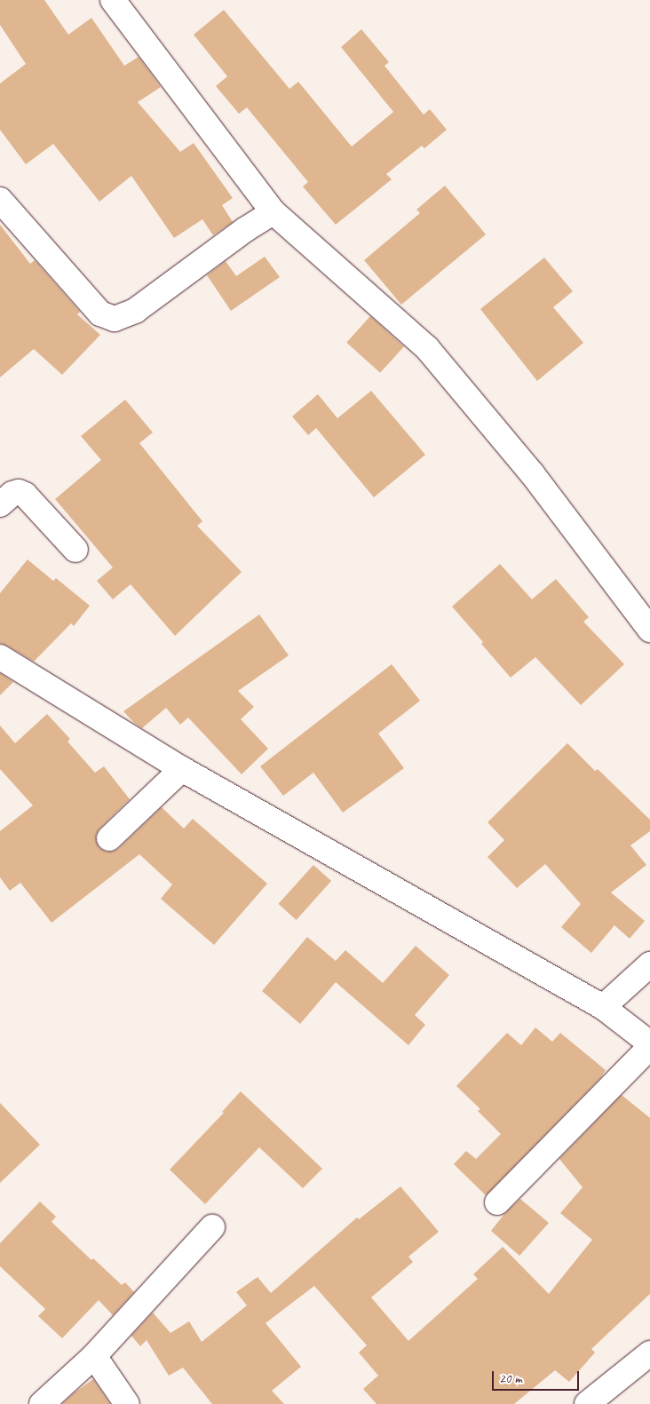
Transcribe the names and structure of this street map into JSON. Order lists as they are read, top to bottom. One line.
{"scale_bar":"20 m"}
